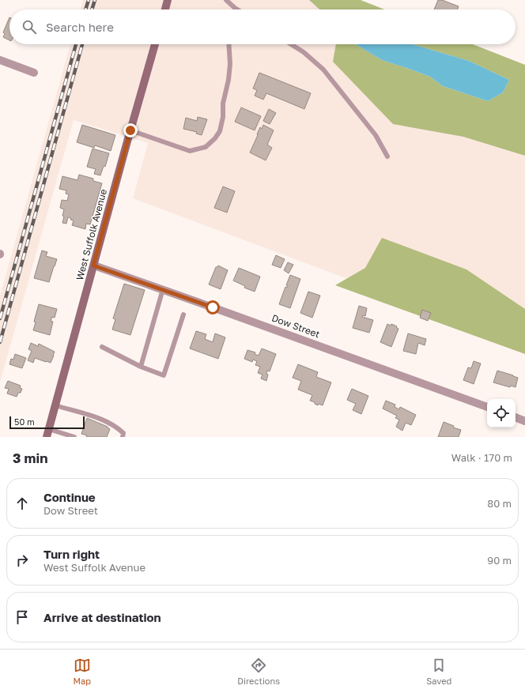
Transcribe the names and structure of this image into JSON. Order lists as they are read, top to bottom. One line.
{"streets":{"main road":["West Suffolk Avenue"],"street":["Dow Street"]},"crossings":[["West Suffolk Avenue","Dow Street"]],"scale_bar":"50 m","page":{"search":"Search here","scale":"50 m","heading":["3 min","Walk · 170 m"],"list":[["Continue","Dow Street","80 m"],["Turn right","West Suffolk Avenue","90 m"],"Arrive at destination"],"nav":["Map","Directions","Saved"]}}
